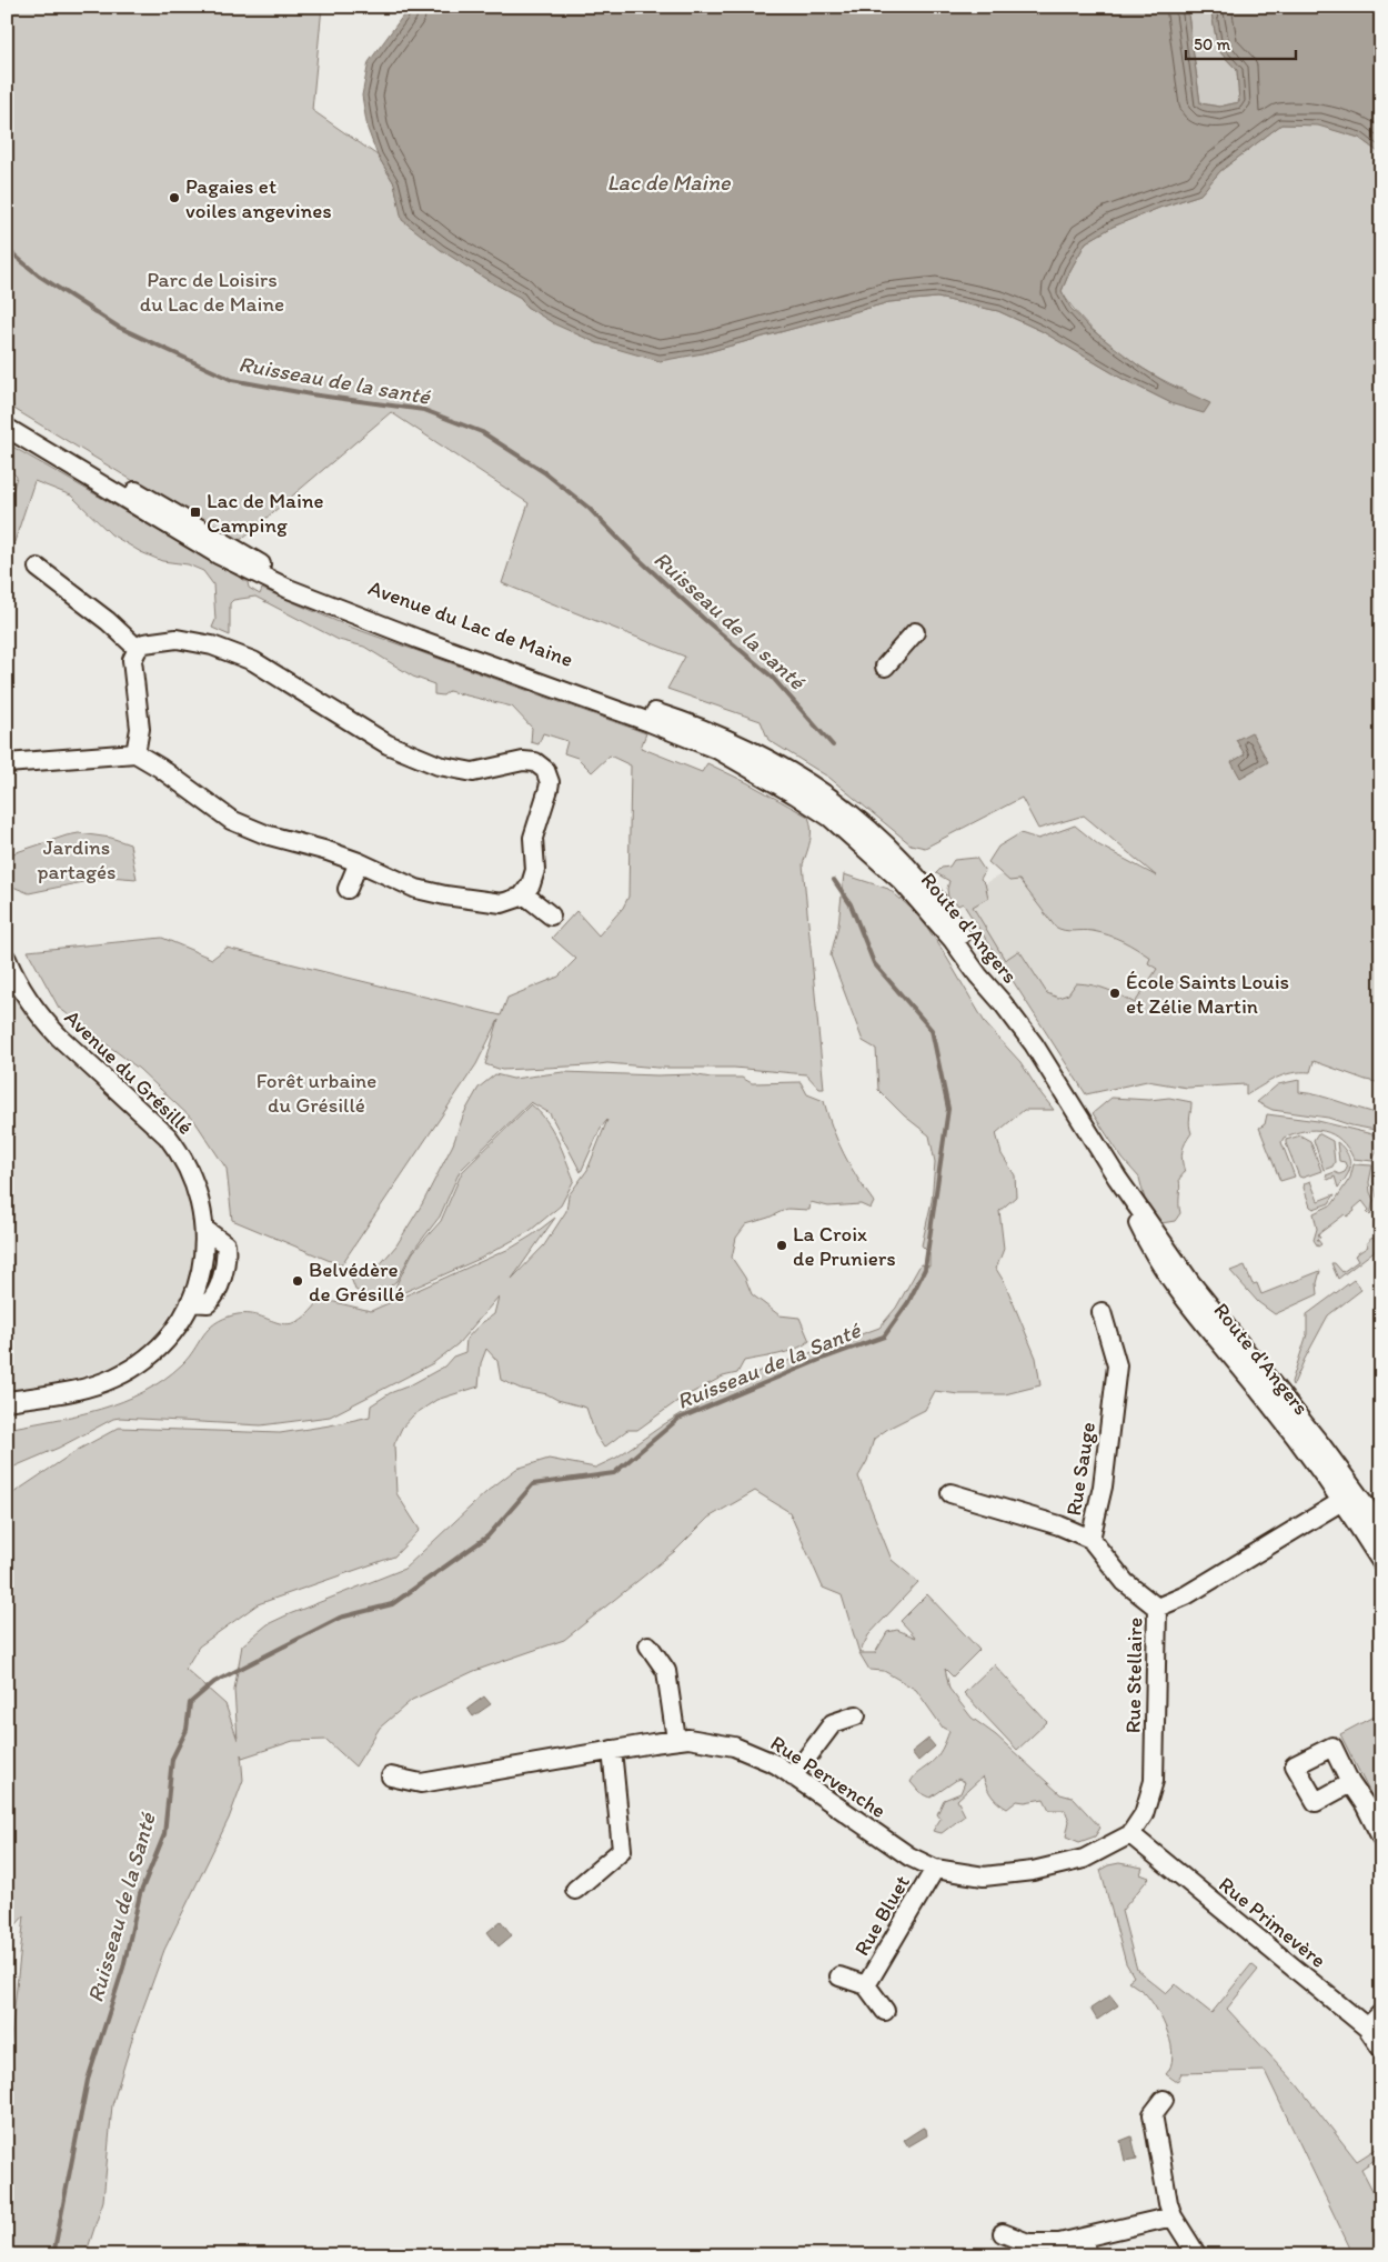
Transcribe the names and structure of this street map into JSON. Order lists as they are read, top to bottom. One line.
{"streets":{"street":["Avenue du Lac de Maine","Route d'Angers","Avenue du Grésillé","Rue Sauge","Rue Stellaire","Rue Pervenche","Rue Bluet","Rue Primevère"]},"crossings":[["Avenue du Lac de Maine","Route d'Angers"],["Route d'Angers","Rue Stellaire"],["Rue Sauge","Rue Stellaire"],["Rue Stellaire","Rue Pervenche"],["Rue Stellaire","Rue Primevère"],["Rue Pervenche","Rue Bluet"],["Rue Pervenche","Rue Primevère"]],"water":["Lac de Maine","Ruisseau de la santé","Ruisseau de la Santé"],"parks":["Parc de Loisirs du Lac de Maine","Jardins partagés","Forêt urbaine du Grésillé"],"places":{"other":["Pagaies et voiles angevines","École Saints Louis et Zélie Martin","La Croix de Pruniers","Belvédère de Grésillé"],"transit":["Lac de Maine Camping"]},"scale_bar":"50 m"}
